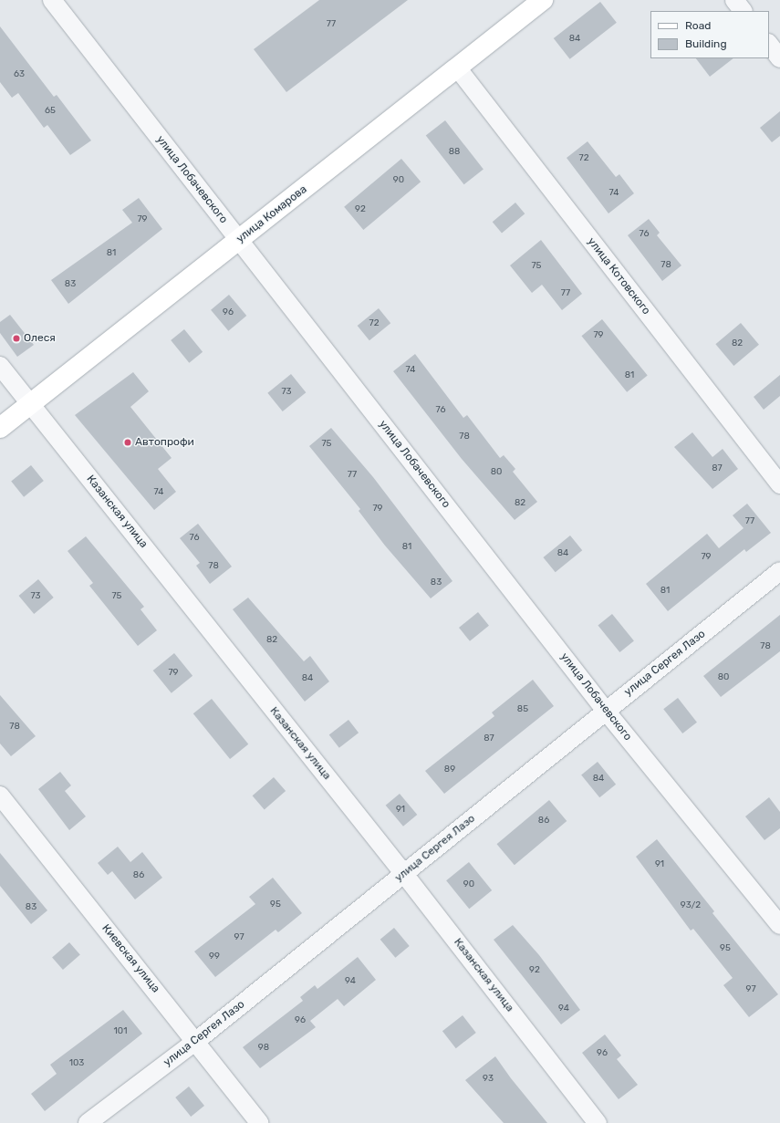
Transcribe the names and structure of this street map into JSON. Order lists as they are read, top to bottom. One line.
{"streets":{"main road":["улица Комарова"],"street":["улица Лобачевского","улица Котовского","Казанская улица","улица Сергея Лазо","Киевская улица"]},"crossings":[["улица Лобачевского","улица Комарова"],["улица Лобачевского","улица Сергея Лазо"],["улица Комарова","улица Котовского"],["улица Комарова","Казанская улица"],["Казанская улица","улица Сергея Лазо"],["улица Сергея Лазо","Киевская улица"]],"places":["Олеся","Автопрофи"],"house_numbers":["77","84","63","65","88","72","90","74","92","79","76","81","78","75","83","77","96","72","79","82","74","81","73","76","78","75","87","80","77","74","82","79","77","76","81","84","79","78","83","81","73","75","82","78","79","80","84","85","78","87","89","84","91","86","91","86","90","95","93/2","83","97","95","99","92","94","97","94","96","101","98","96","103","93"],"legend":["Road","Building"]}
